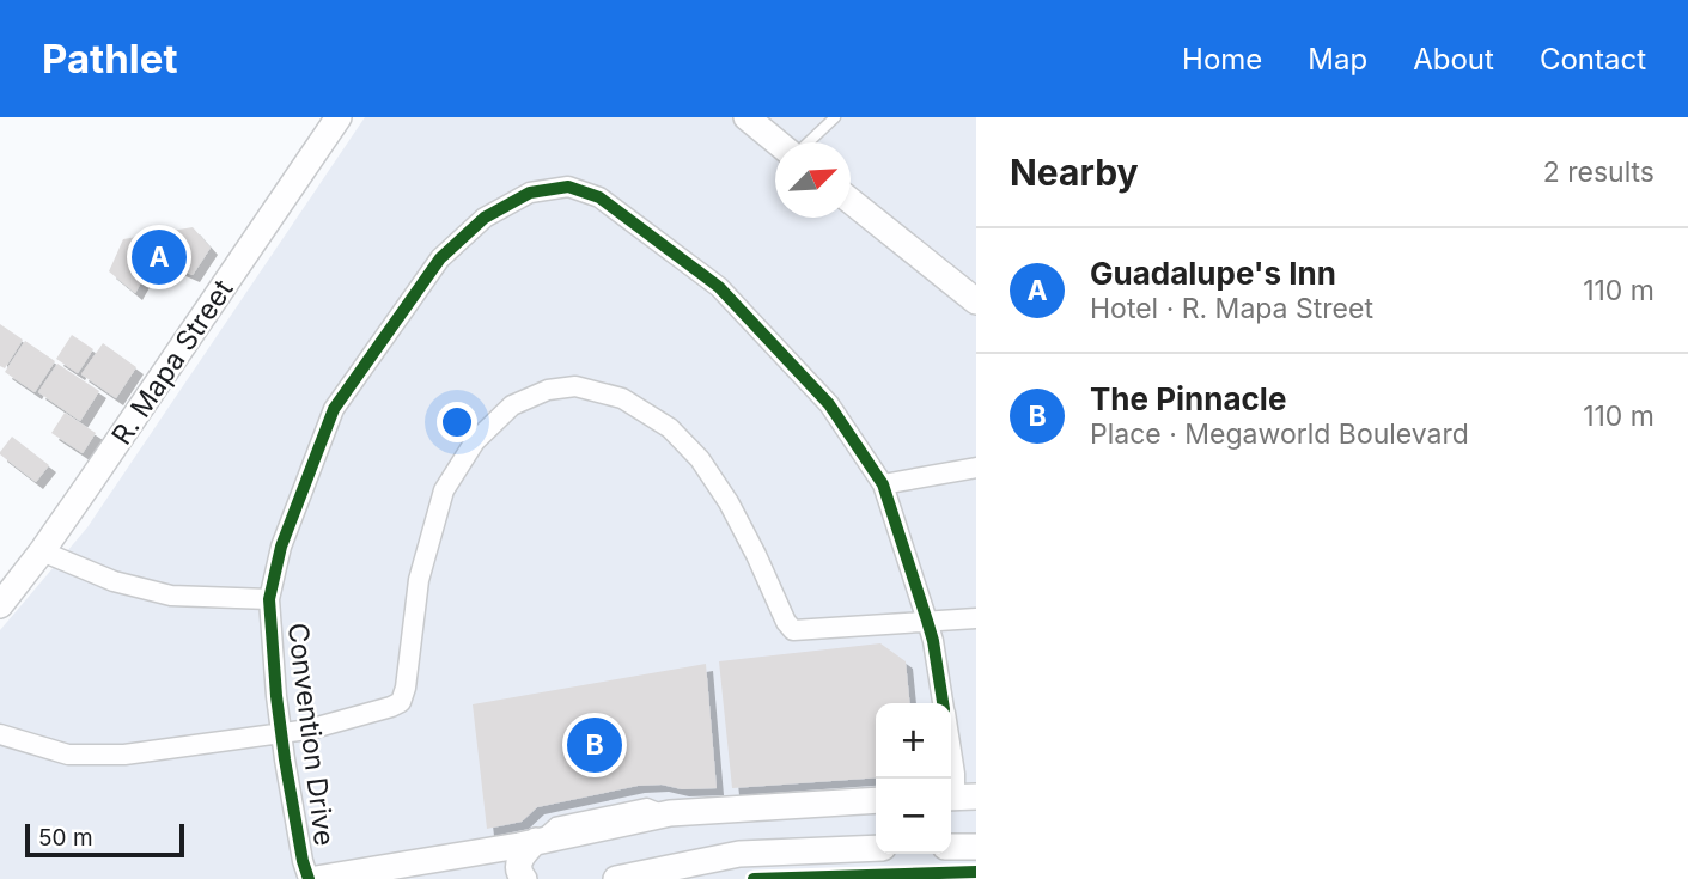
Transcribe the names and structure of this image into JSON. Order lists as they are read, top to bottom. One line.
{"streets":{"main road":["R. Mapa Street"],"street":["Convention Drive"]},"scale_bar":"50 m","north":"top right","page":{"header":"Pathlet","nav":["Home","Map","About","Contact"],"heading":["Nearby","2 results"],"pins":["A","B"],"list":[{"mark":"A","name":"Guadalupe's Inn","note":"Hotel · R. Mapa Street","value":"110 m"},{"mark":"B","name":"The Pinnacle","note":"Place · Megaworld Boulevard","value":"110 m"}],"map_buttons":["+","−"],"scale":"50 m"}}
